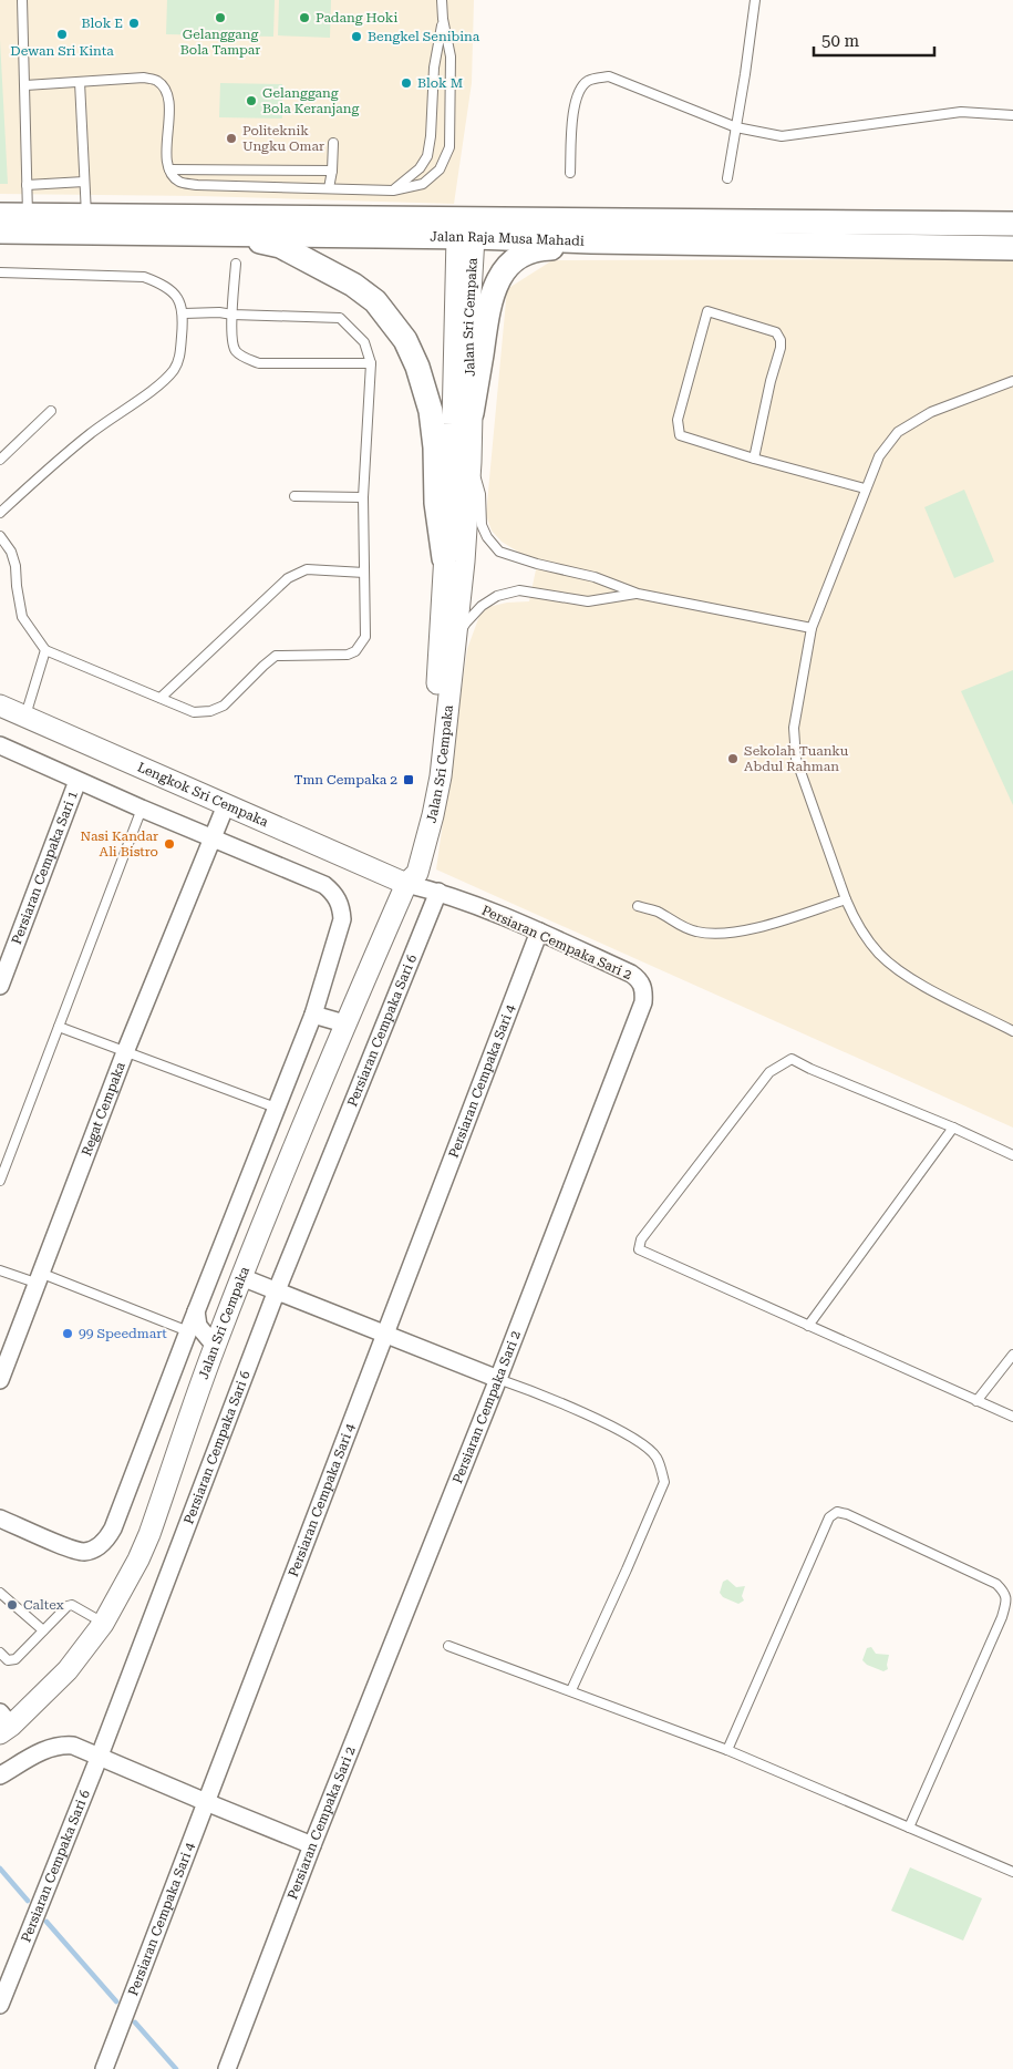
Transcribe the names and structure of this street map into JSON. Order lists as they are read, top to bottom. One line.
{"streets":{"main road":["Jalan Raja Musa Mahadi"],"street":["Jalan Sri Cempaka","Lengkok Sri Cempaka","Persiaran Cempaka Sari 1","Persiaran Cempaka Sari 2","Persiaran Cempaka Sari 6","Persiaran Cempaka Sari 4","Regat Cempaka"]},"crossings":[["Jalan Raja Musa Mahadi","Jalan Sri Cempaka"],["Jalan Sri Cempaka","Lengkok Sri Cempaka"],["Jalan Sri Cempaka","Persiaran Cempaka Sari 2"],["Lengkok Sri Cempaka","Persiaran Cempaka Sari 2"],["Lengkok Sri Cempaka","Regat Cempaka"],["Persiaran Cempaka Sari 2","Persiaran Cempaka Sari 6"],["Persiaran Cempaka Sari 2","Persiaran Cempaka Sari 4"]],"places":{"other":["Gelanggang Bola Tampar","Padang Hoki","Blok E","Dewan Sri Kinta","Bengkel Senibina","Blok M","Gelanggang Bola Keranjang","Politeknik Ungku Omar","Sekolah Tuanku Abdul Rahman","Nasi Kandar Ali Bistro","99 Speedmart","Caltex"],"transit":["Tmn Cempaka 2"]},"scale_bar":"50 m"}
